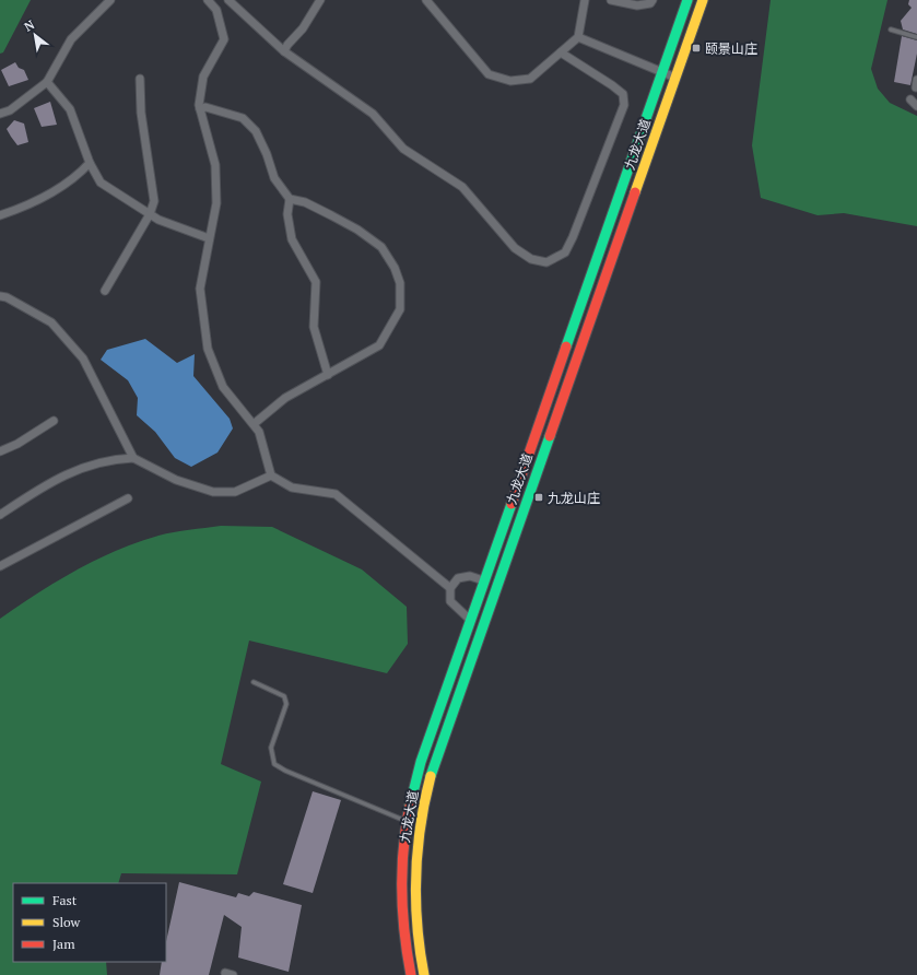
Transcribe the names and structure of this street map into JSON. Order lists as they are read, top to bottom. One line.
{"streets":{"main road":["九龙大道"]},"places":{"transit":["颐景山庄","九龙山庄"]},"legend":["Fast","Slow","Jam"],"north":"top left"}
